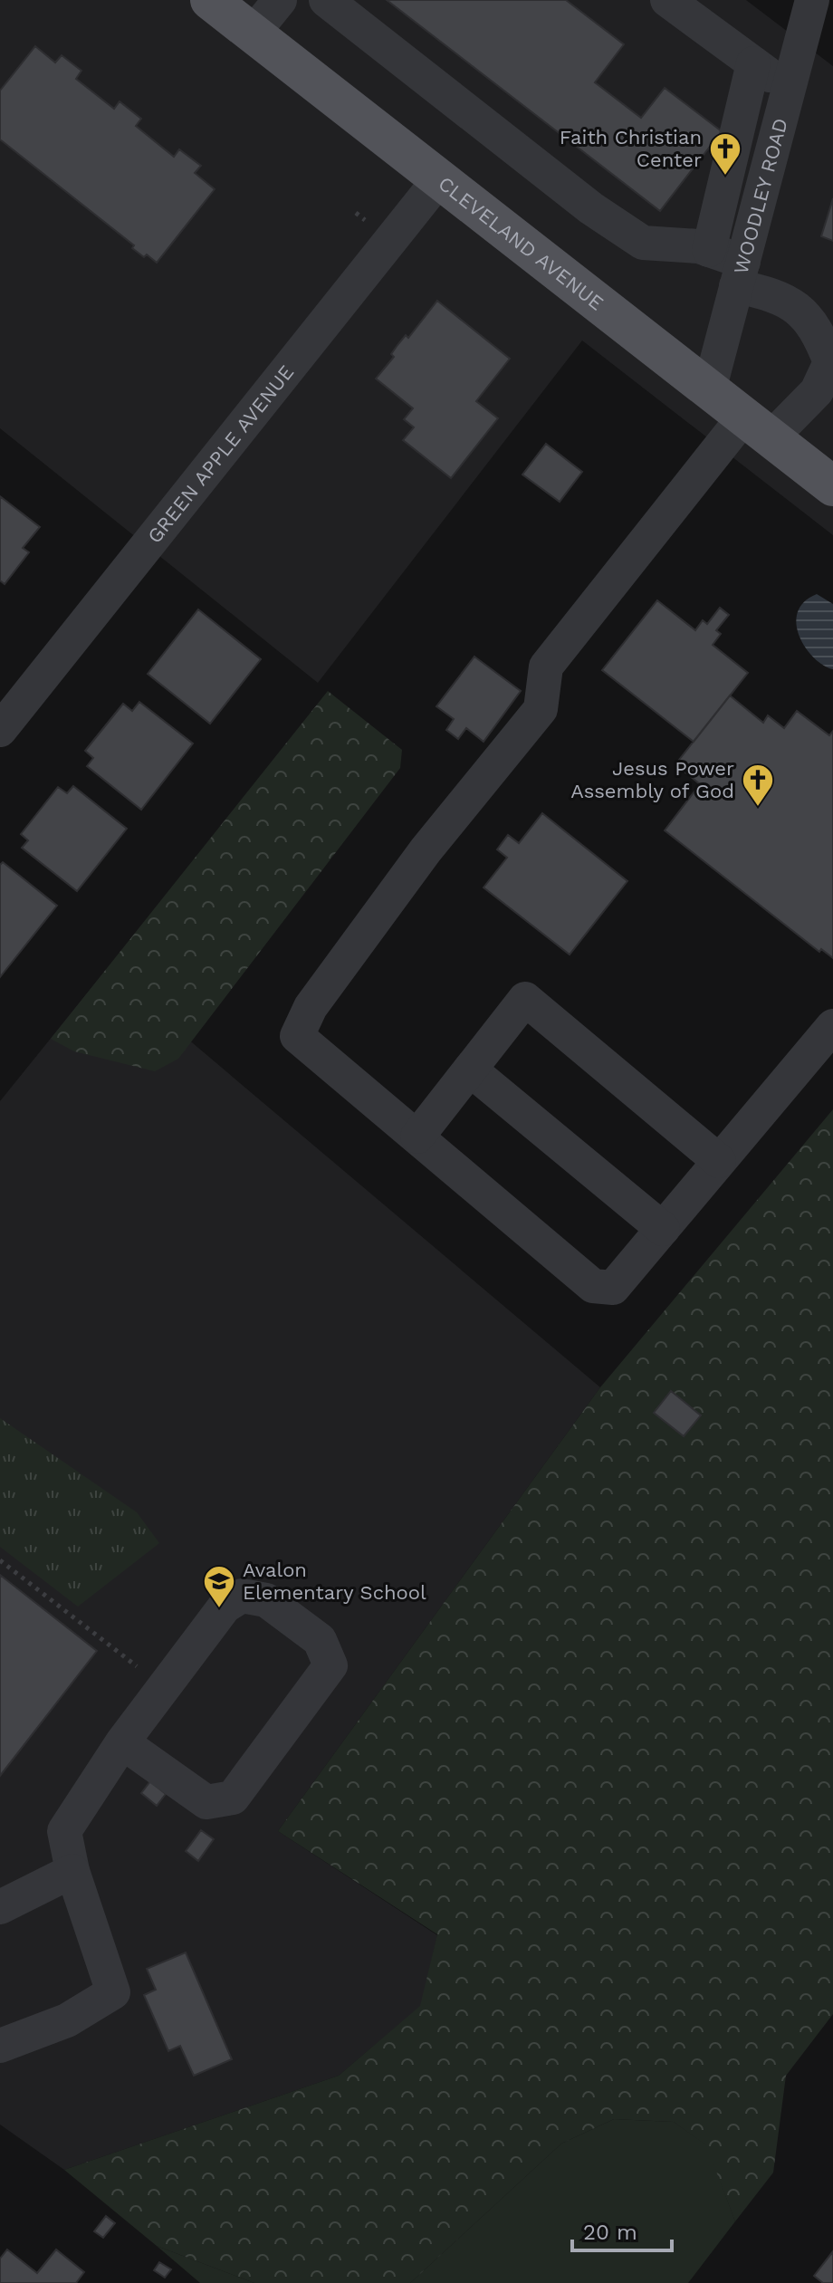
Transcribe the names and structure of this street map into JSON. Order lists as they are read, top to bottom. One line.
{"streets":{"main road":["CLEVELAND AVENUE"],"street":["WOODLEY ROAD","GREEN APPLE AVENUE"]},"crossings":[["WOODLEY ROAD","CLEVELAND AVENUE"],["CLEVELAND AVENUE","GREEN APPLE AVENUE"]],"places":{"church":["Faith Christian Center","Jesus Power Assembly of God"],"school or university":["Avalon Elementary School"]},"scale_bar":"20 m"}
